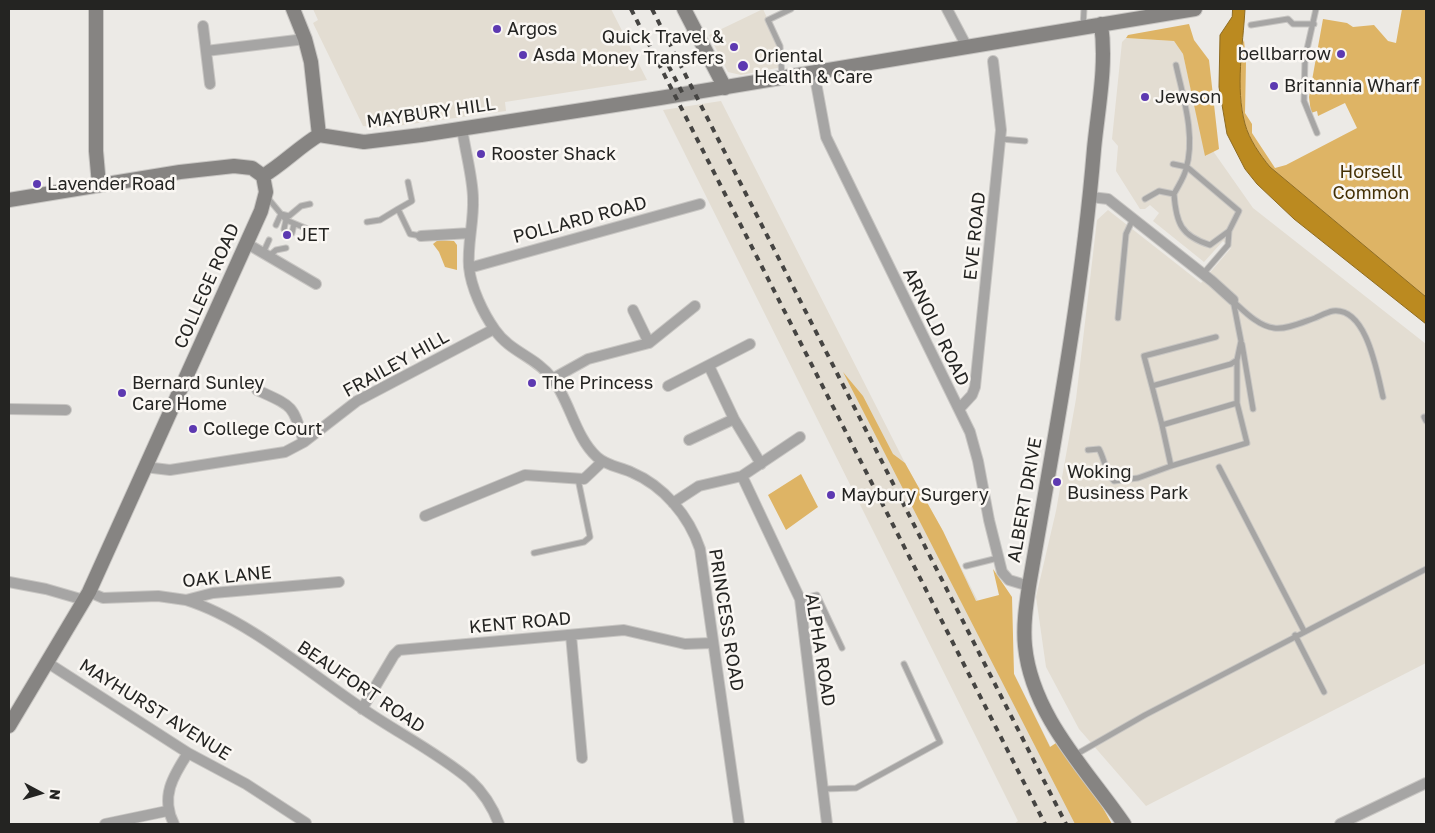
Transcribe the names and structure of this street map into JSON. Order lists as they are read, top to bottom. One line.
{"streets":{"street":["MAYBURY HILL","POLLARD ROAD","EVE ROAD","COLLEGE ROAD","ARNOLD ROAD","FRAILEY HILL","ALBERT DRIVE","OAK LANE","PRINCESS ROAD","KENT ROAD","ALPHA ROAD","BEAUFORT ROAD","MAYHURST AVENUE"]},"crossings":[["MAYBURY HILL","ARNOLD ROAD"],["MAYBURY HILL","ALBERT DRIVE"],["MAYBURY HILL","PRINCESS ROAD"],["POLLARD ROAD","PRINCESS ROAD"],["EVE ROAD","ARNOLD ROAD"],["COLLEGE ROAD","FRAILEY HILL"],["COLLEGE ROAD","OAK LANE"],["COLLEGE ROAD","MAYHURST AVENUE"],["ARNOLD ROAD","ALBERT DRIVE"],["FRAILEY HILL","PRINCESS ROAD"],["OAK LANE","BEAUFORT ROAD"],["PRINCESS ROAD","KENT ROAD"],["KENT ROAD","BEAUFORT ROAD"]],"parks":["Horsell Common"],"places":["Argos","Quick Travel & Money Transfers","bellbarrow","Asda","Oriental Health & Care","Britannia Wharf","Jewson","Rooster Shack","Lavender Road","JET","The Princess","Bernard Sunley Care Home","College Court","Woking Business Park","Maybury Surgery"],"north":"right"}
